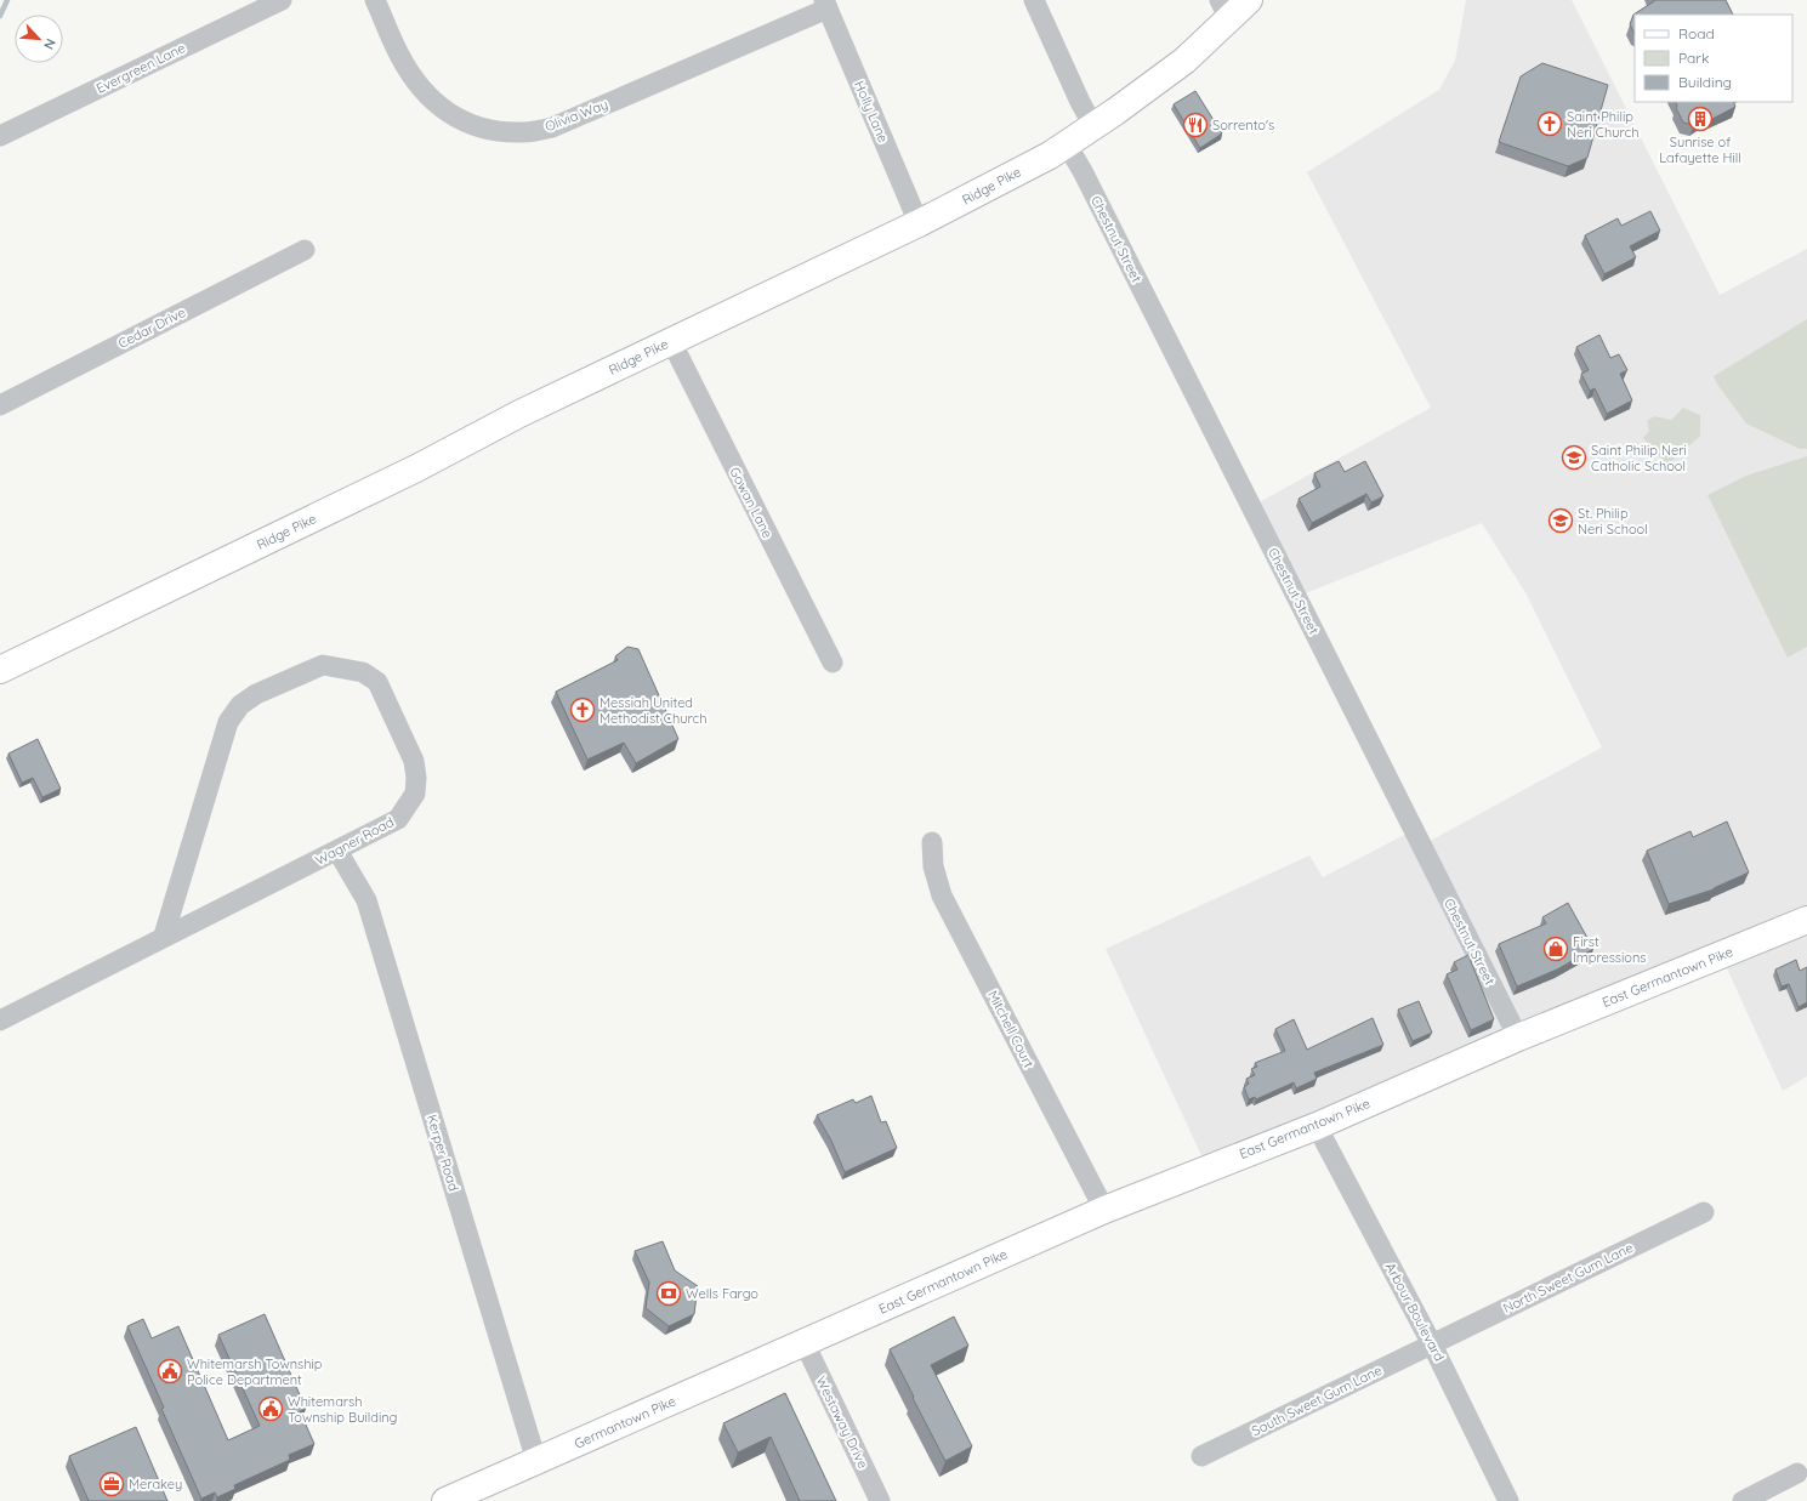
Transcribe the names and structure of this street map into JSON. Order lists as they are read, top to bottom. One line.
{"streets":{"main road":["Ridge Pike","East Germantown Pike","Germantown Pike"],"street":["Evergreen Lane","Holly Lane","Olivia Way","Chestnut Street","Cedar Drive","Gowan Lane","Wagner Road","Mitchell Court","Kerper Road","North Sweet Gum Lane","Arbour Boulevard","South Sweet Gum Lane","Westaway Drive"]},"crossings":[["Holly Lane","Olivia Way"],["Holly Lane","Ridge Pike"],["Ridge Pike","Chestnut Street"],["Ridge Pike","Gowan Lane"],["Chestnut Street","East Germantown Pike"],["Wagner Road","Kerper Road"],["East Germantown Pike","Mitchell Court"],["East Germantown Pike","Arbour Boulevard"],["East Germantown Pike","Germantown Pike"],["East Germantown Pike","Westaway Drive"],["Kerper Road","Germantown Pike"],["North Sweet Gum Lane","Arbour Boulevard"],["North Sweet Gum Lane","South Sweet Gum Lane"],["Arbour Boulevard","South Sweet Gum Lane"],["Germantown Pike","Westaway Drive"]],"places":{"building":["Sunrise of Lafayette Hill"],"church":["Saint Philip Neri Church","Messiah United Methodist Church"],"restaurant":["Sorrento's"],"school or university":["Saint Philip Neri Catholic School","St. Philip Neri School"],"shop":["First Impressions"],"bank":["Wells Fargo"],"public building":["Whitemarsh Township Police Department","Whitemarsh Township Building"],"office":["Merakey"]},"legend":["Road","Park","Building"],"north":"bottom right"}
